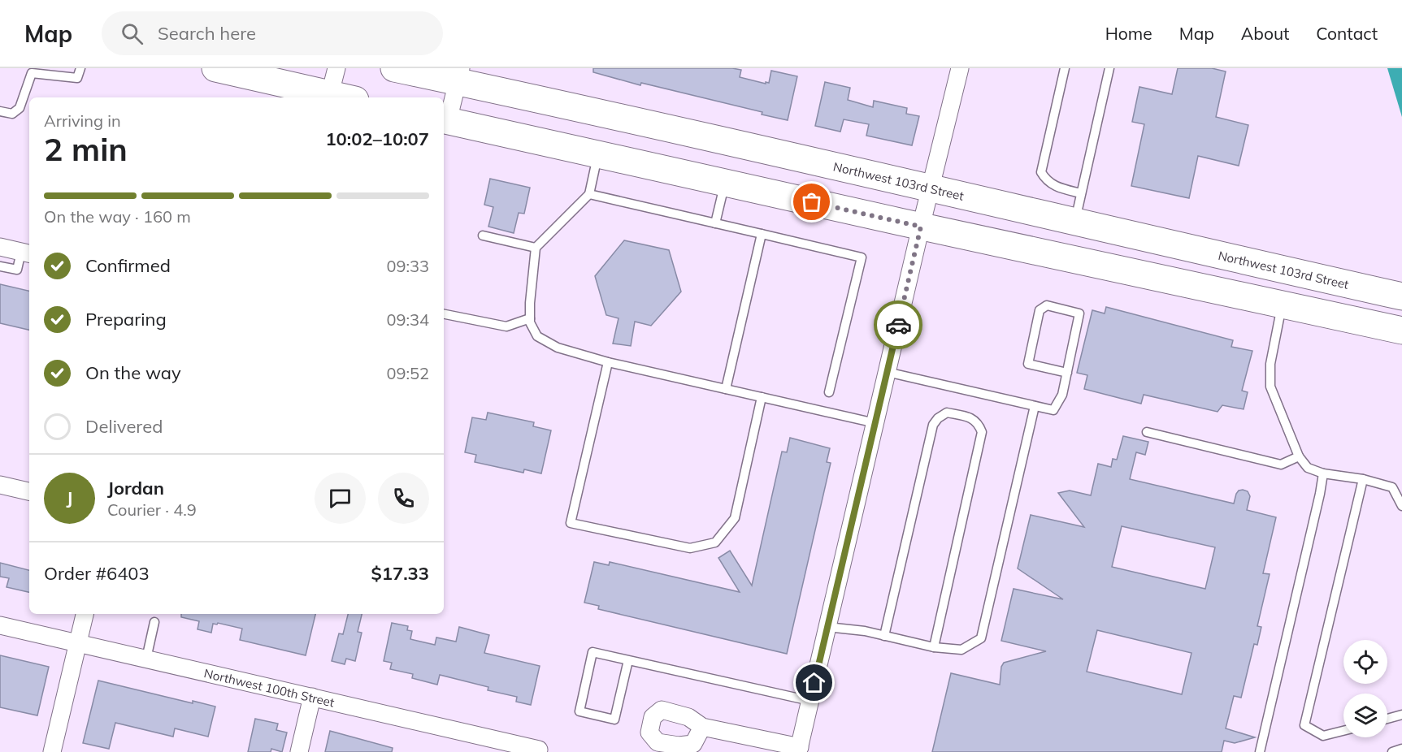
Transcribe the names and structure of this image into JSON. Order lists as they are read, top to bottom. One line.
{"streets":{"main road":["Northwest 103rd Street"],"street":["Northwest 100th Street"]},"page":{"header":"Map","search":"Search here","nav":["Home","Map","About","Contact"],"heading":["2 min","Arriving in","10:02–10:07"],"panel":["Jordan","Courier · 4.9","Order #6403","$17.33"],"bar":"On the way · 160 m","list":[["Confirmed","09:33"],["Preparing","09:34"],["On the way","09:52"],"Delivered"],"round":"J"}}
